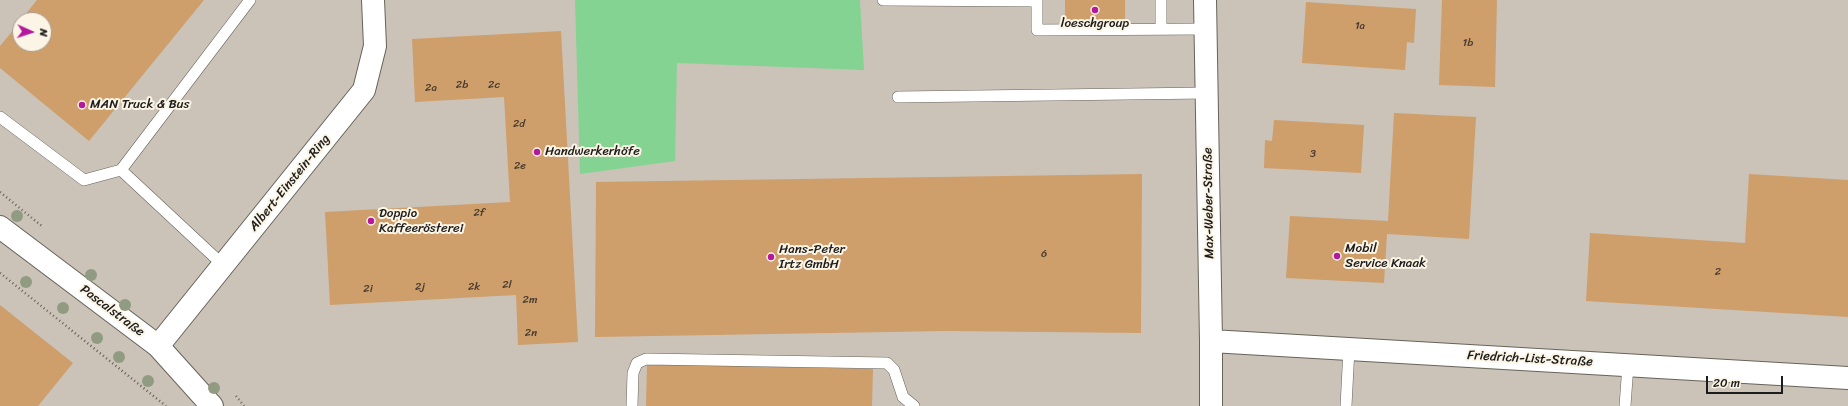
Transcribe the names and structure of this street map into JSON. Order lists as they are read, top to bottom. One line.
{"streets":{"street":["Albert-Einstein-Ring","Max-Weber-Straße","Pascalstraße","Friedrich-List-Straße"]},"crossings":[["Albert-Einstein-Ring","Pascalstraße"],["Max-Weber-Straße","Friedrich-List-Straße"]],"places":["loeschgroup","MAN Truck & Bus","Handwerkerhöfe","Doppio Kaffeerösterei","Mobil Service Knaak","Hans-Peter Irtz GmbH"],"house_numbers":["1a","1b","2b","2c","2a","2d","3","2e","2f","6","2","2l","2j","2k","2i","2m","2n"],"scale_bar":"20 m","north":"right"}
